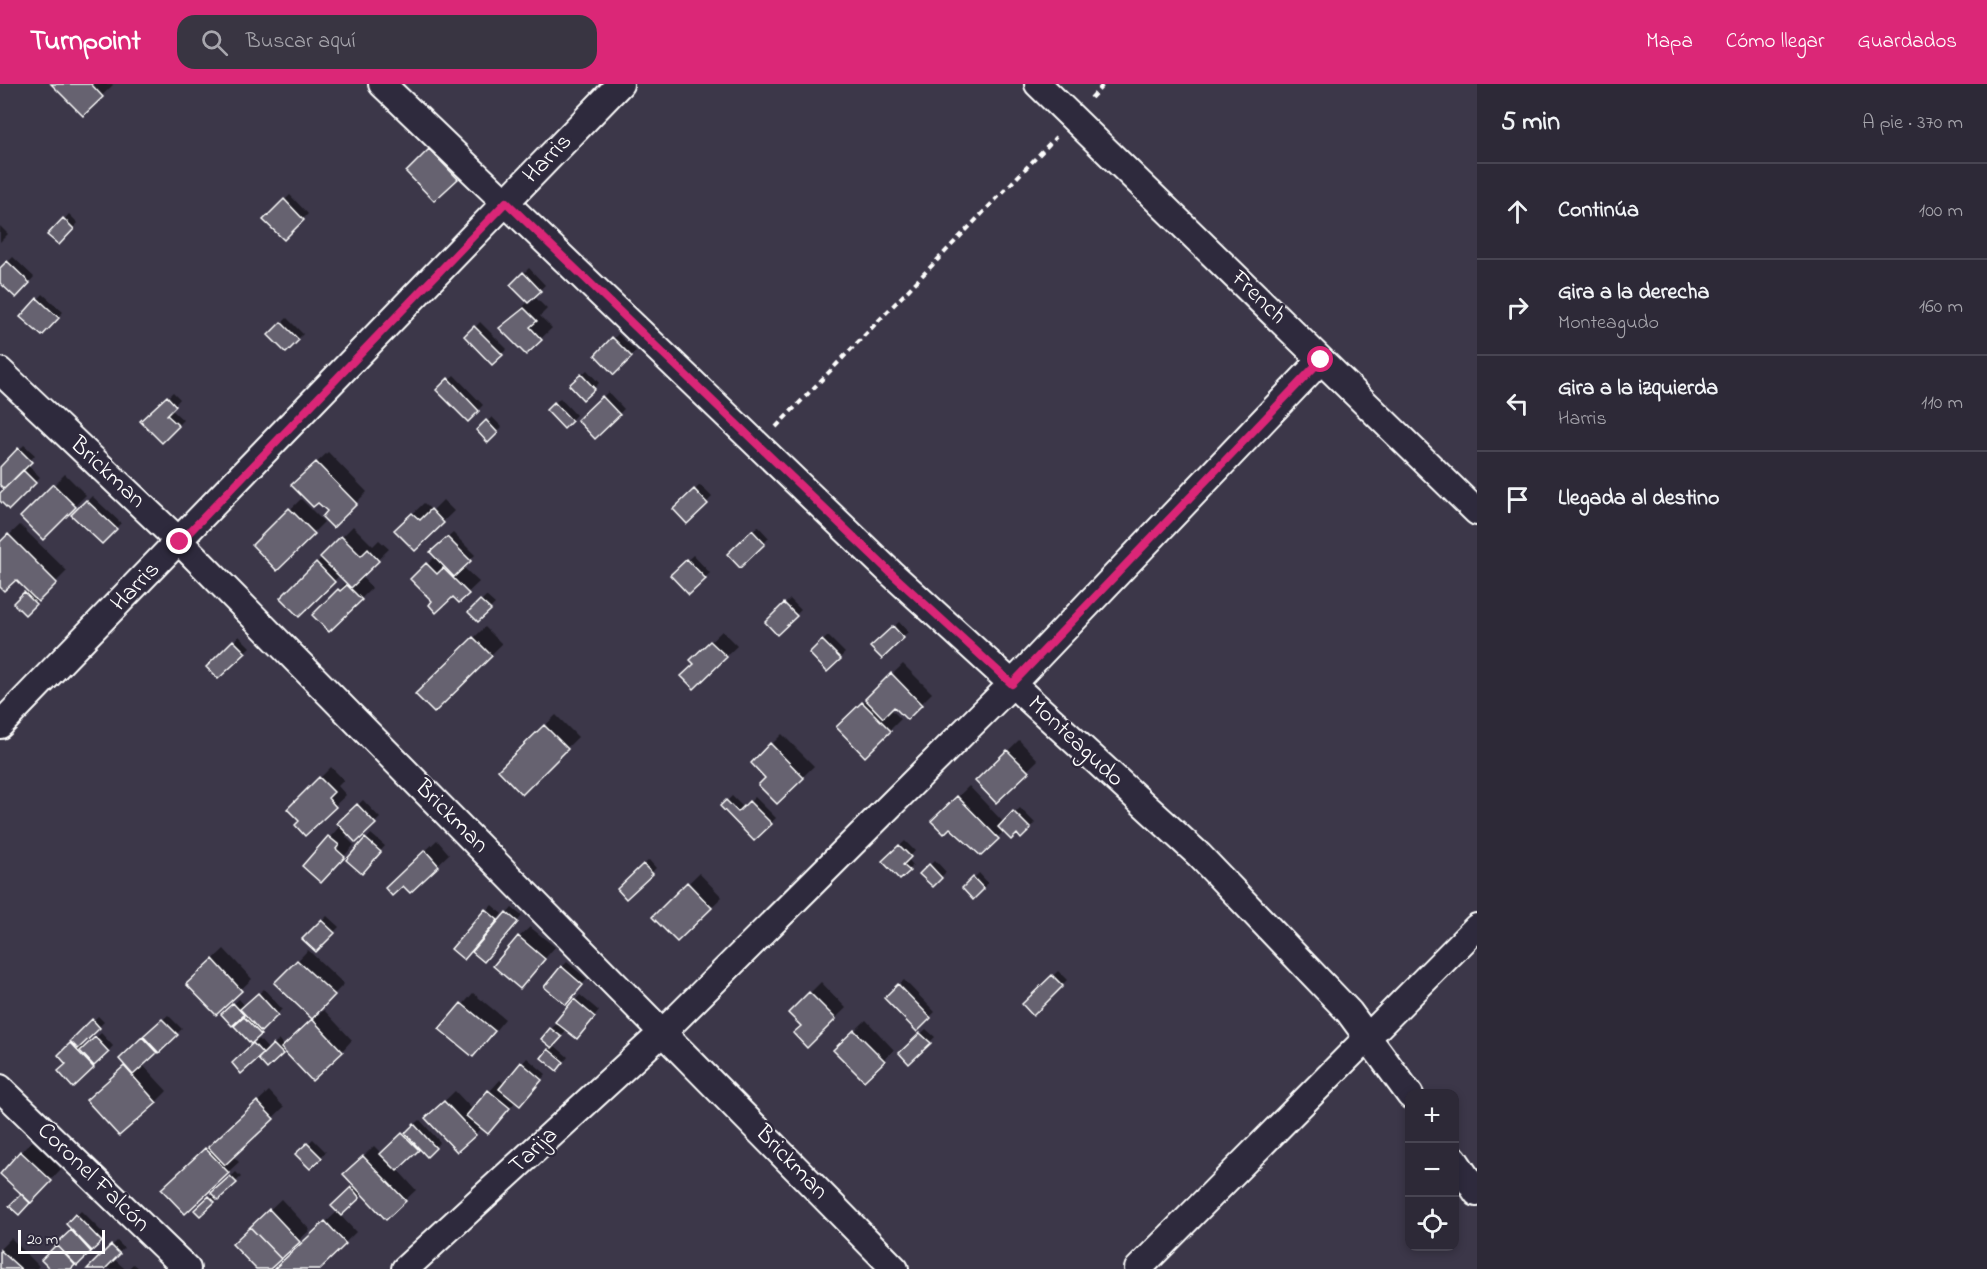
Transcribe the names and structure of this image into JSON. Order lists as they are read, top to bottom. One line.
{"streets":{"street":["Harris","French","Brickman","Monteagudo","Tarija","Coronel Falcón"]},"crossings":[["Harris","Brickman"],["Harris","Monteagudo"],["French","Tarija"],["Brickman","Tarija"],["Monteagudo","Tarija"]],"scale_bar":"20 m","page":{"header":"Turnpoint","search":"Buscar aquí","nav":["Mapa","Cómo llegar","Guardados"],"heading":["5 min","A pie · 370 m"],"list":[["Continúa","100 m"],["Gira a la derecha","Monteagudo","160 m"],["Gira a la izquierda","Harris","110 m"],"Llegada al destino"],"map_buttons":["+","−"],"scale":"20 m"}}
